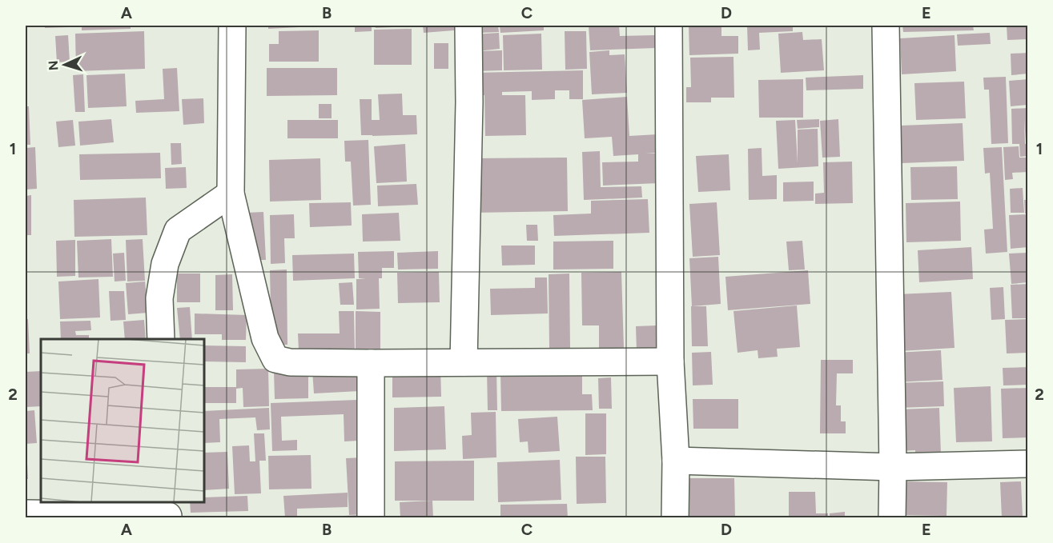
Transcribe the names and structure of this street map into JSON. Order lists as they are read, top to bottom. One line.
{"north":"left","grid":{"columns":["A","B","C","D","E"],"rows":["1","2"]}}
